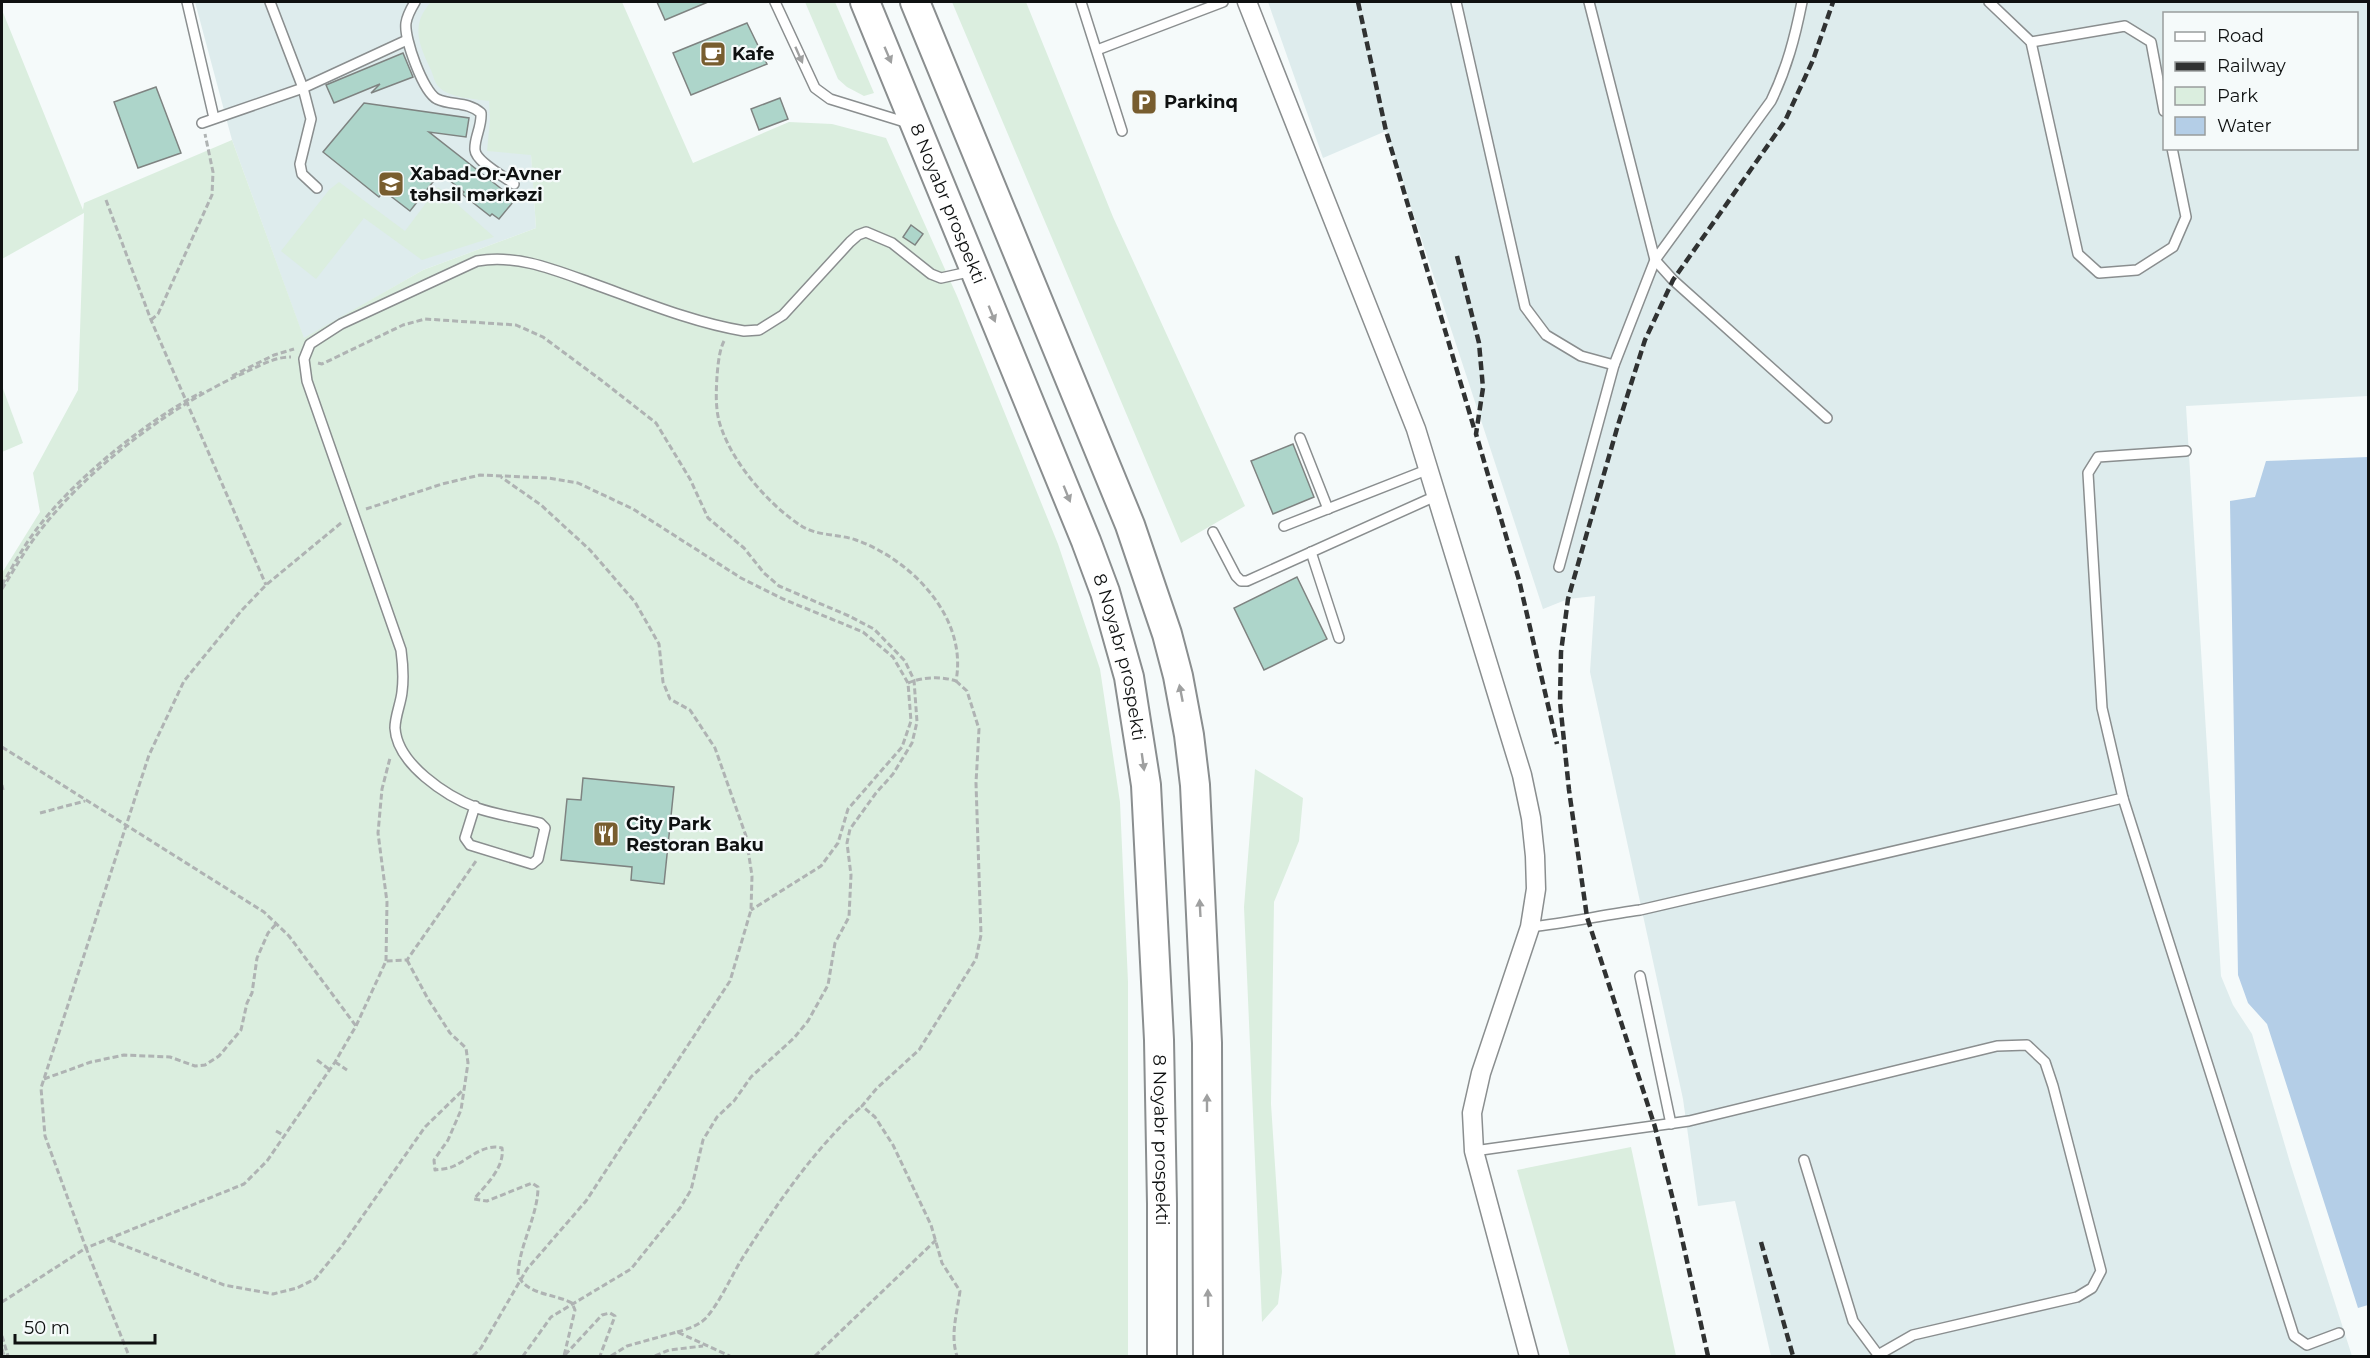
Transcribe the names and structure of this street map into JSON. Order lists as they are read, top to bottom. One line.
{"streets":{"highway":["8 Noyabr prospekti"]},"places":{"cafe":["Kafe"],"parking":["Parkinq"],"school or university":["Xabad-Or-Avner təhsil mərkəzi"],"restaurant":["City Park Restoran Baku"]},"legend":["Road","Railway","Park","Water"],"scale_bar":"50 m"}
